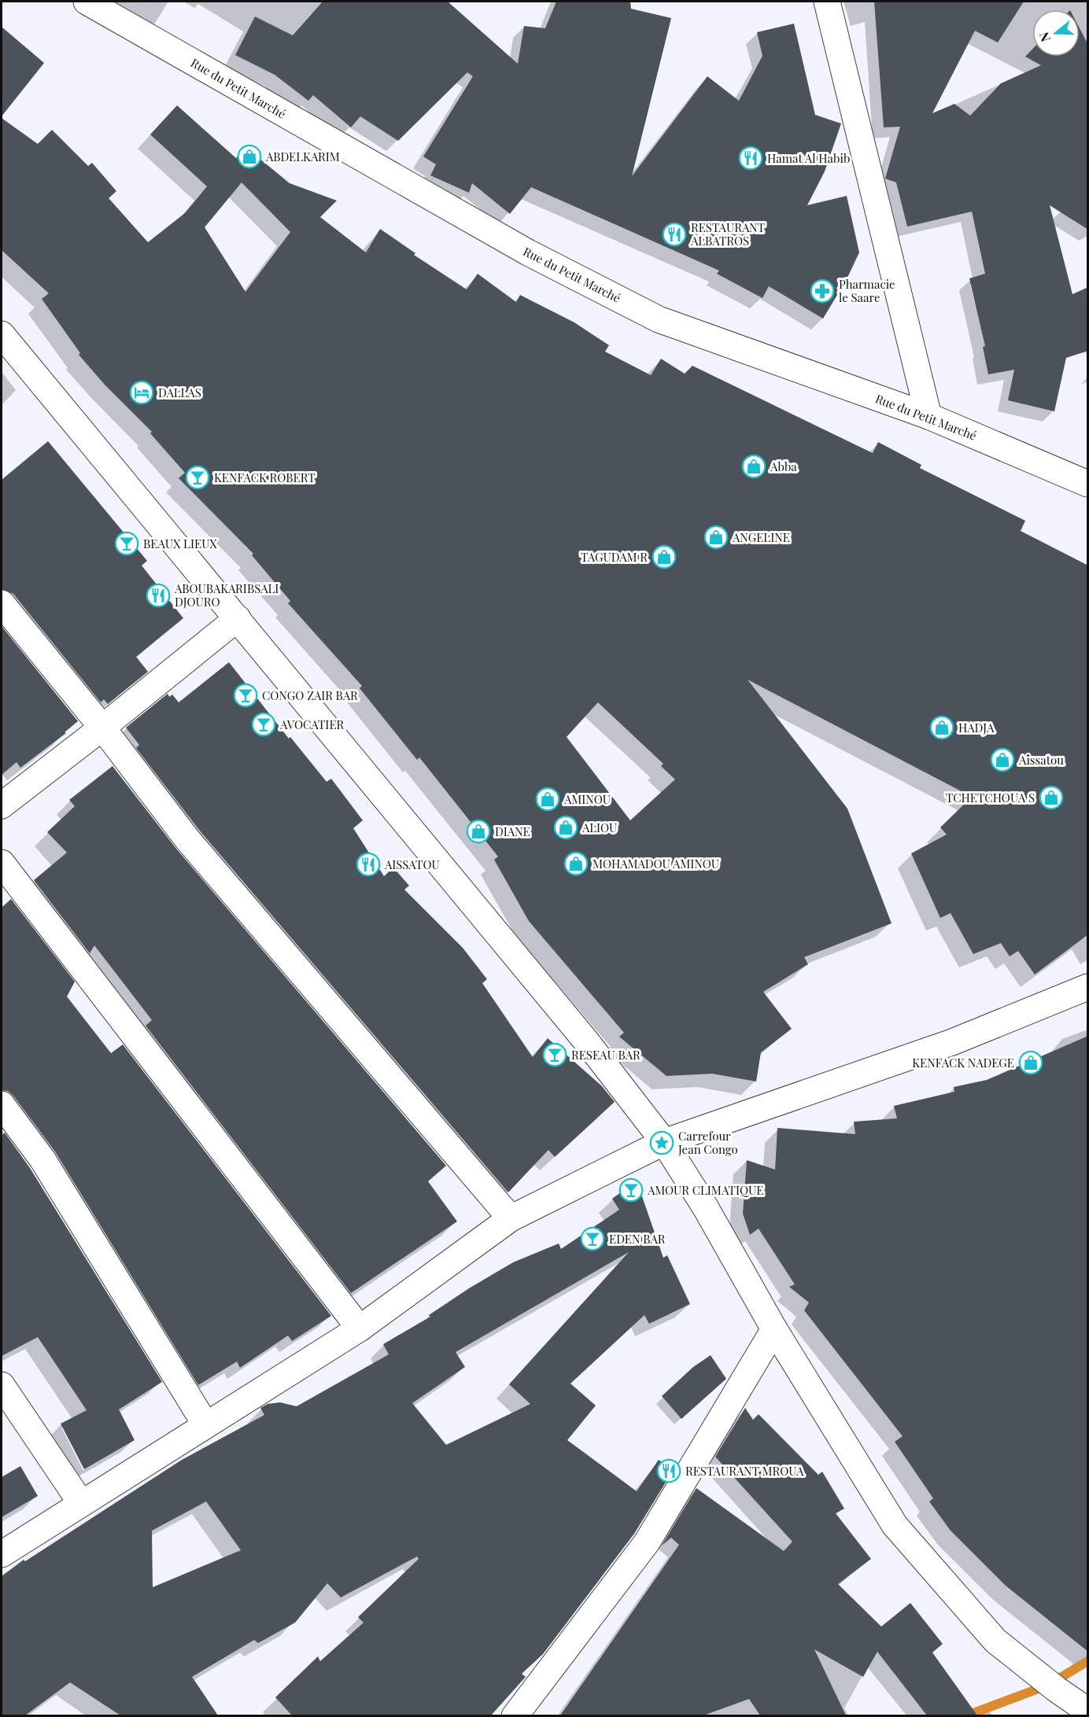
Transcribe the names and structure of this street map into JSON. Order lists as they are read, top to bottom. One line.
{"streets":{"street":["Rue du Petit Marché"]},"places":{"shop":["ABDELKARIM","Abba","ANGELINE","TAGUDAM R","HADJA","Aissatou","TCHETCHOUA S","AMINOU","ALIOU","DIANE","MOHAMADOU AMINOU","KENFACK NADEGE"],"restaurant":["Hamat Al Habib","RESTAURANT ALBATROS","ABOUBAKARIBSALI DJOURO","AISSATOU","RESTAURANT MROUA"],"pharmacy":["Pharmacie le Saare"],"hotel":["DALLAS"],"bar":["KENFACK ROBERT","BEAUX LIEUX","CONGO ZAIR BAR","AVOCATIER","RESEAU BAR","AMOUR CLIMATIQUE","EDEN BAR"],"place":["Carrefour Jean Congo"]},"north":"left"}
